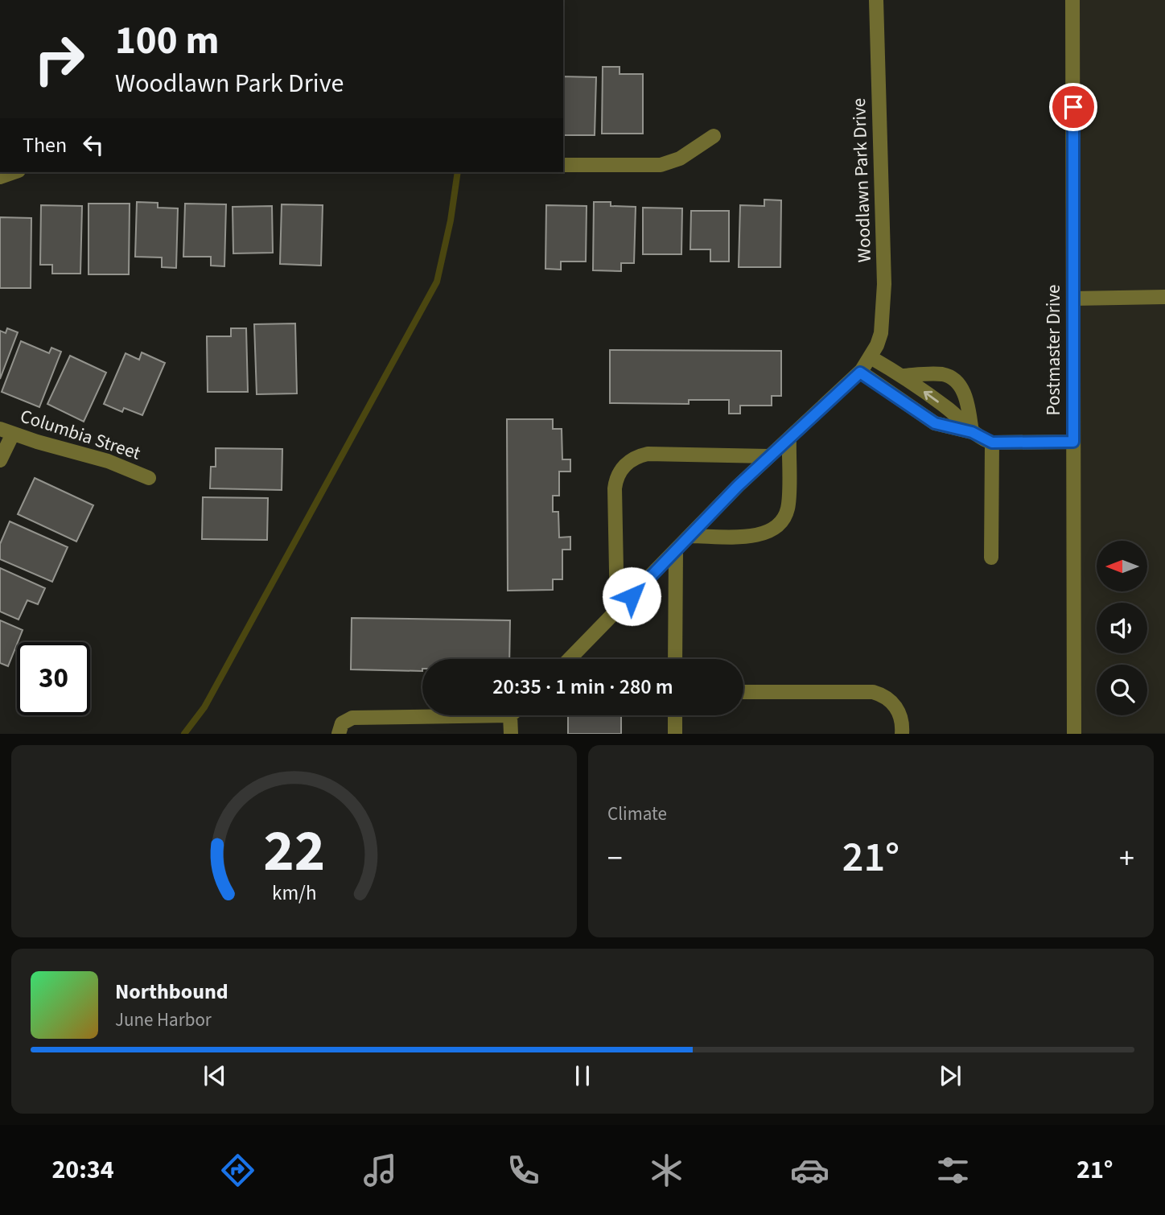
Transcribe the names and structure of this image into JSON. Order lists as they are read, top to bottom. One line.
{"streets":{"street":["Woodlawn Park Drive","Postmaster Drive","Columbia Street"]},"north":"left","page":{"turn":["100 m","Woodlawn Park Drive"],"then":"Then","limit":"30","trip":"20:35 · 1 min · 280 m","tile":"Climate","heat":["−","21°","+"],"song":["Northbound","June Harbor"],"tabs":["20:34","21°"],"gauge":["22","km/h"]}}
